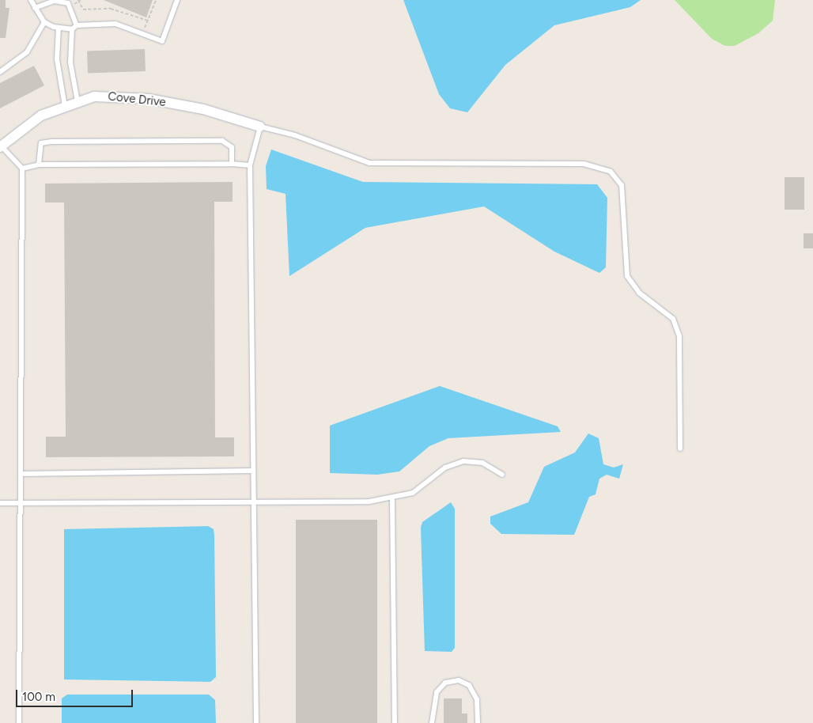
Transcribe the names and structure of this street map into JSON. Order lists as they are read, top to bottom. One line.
{"streets":{"street":["Cove Drive"]},"scale_bar":"100 m"}
